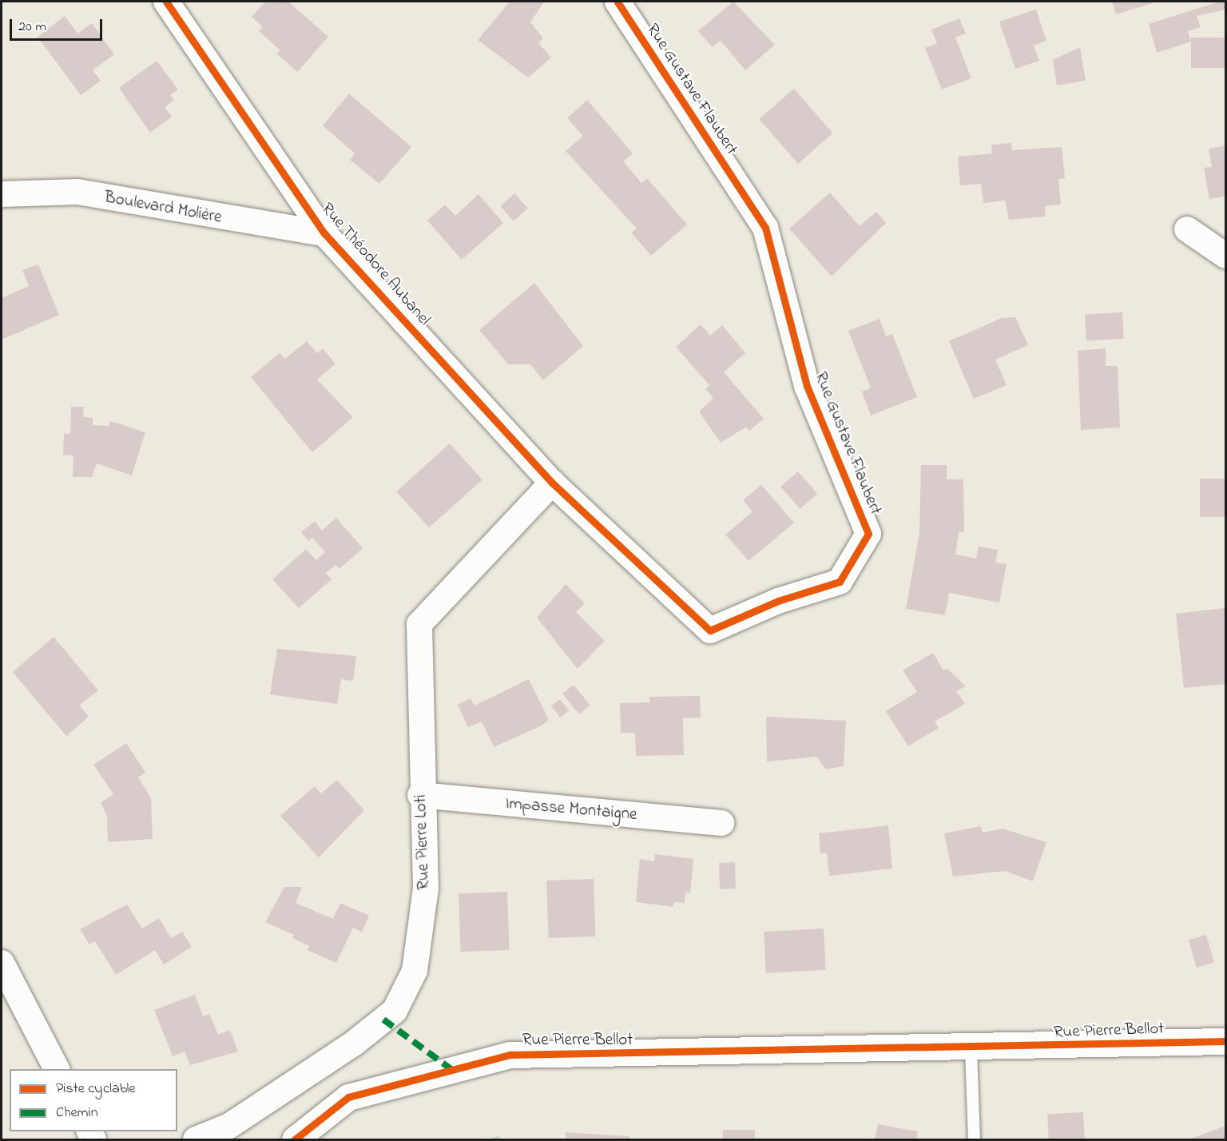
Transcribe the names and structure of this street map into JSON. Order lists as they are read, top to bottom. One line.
{"streets":{"street":["Rue Gustave Flaubert","Boulevard Molière","Rue Théodore Aubanel","Impasse Montaigne","Rue Pierre Loti","Rue Pierre Bellot"]},"crossings":[["Rue Gustave Flaubert","Rue Théodore Aubanel"],["Rue Gustave Flaubert","Rue Pierre Loti"],["Boulevard Molière","Rue Théodore Aubanel"],["Rue Théodore Aubanel","Rue Pierre Loti"],["Impasse Montaigne","Rue Pierre Loti"]],"legend":["Piste cyclable","Chemin"],"scale_bar":"20 m"}
